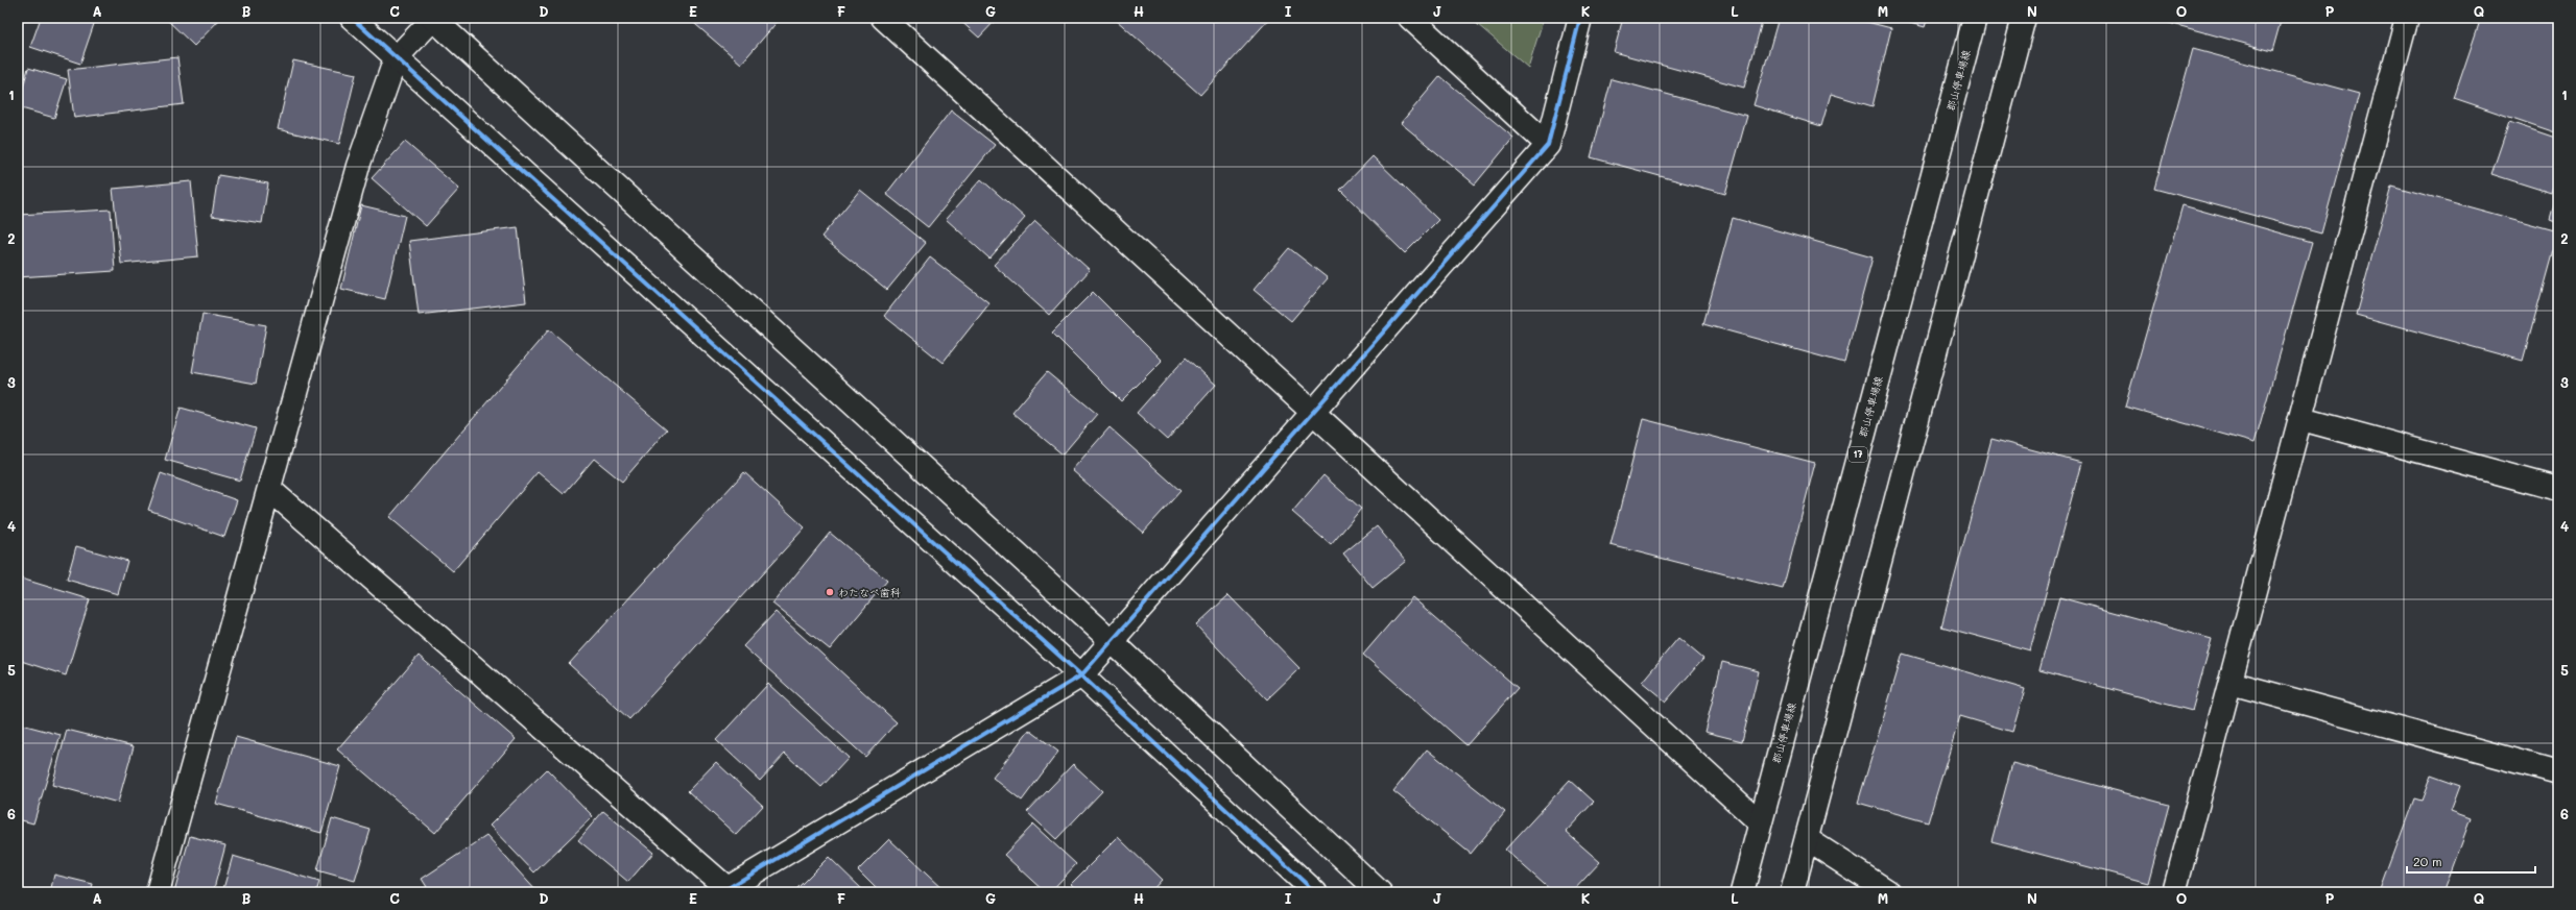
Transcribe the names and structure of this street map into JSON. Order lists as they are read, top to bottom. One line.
{"streets":{"street":["郡山停車場線","17"]},"places":["わたなべ歯科"],"scale_bar":"20 m","grid":{"columns":["A","B","C","D","E","F","G","H","I","J","K","L","M","N","O","P","Q"],"rows":["1","2","3","4","5","6"]}}
